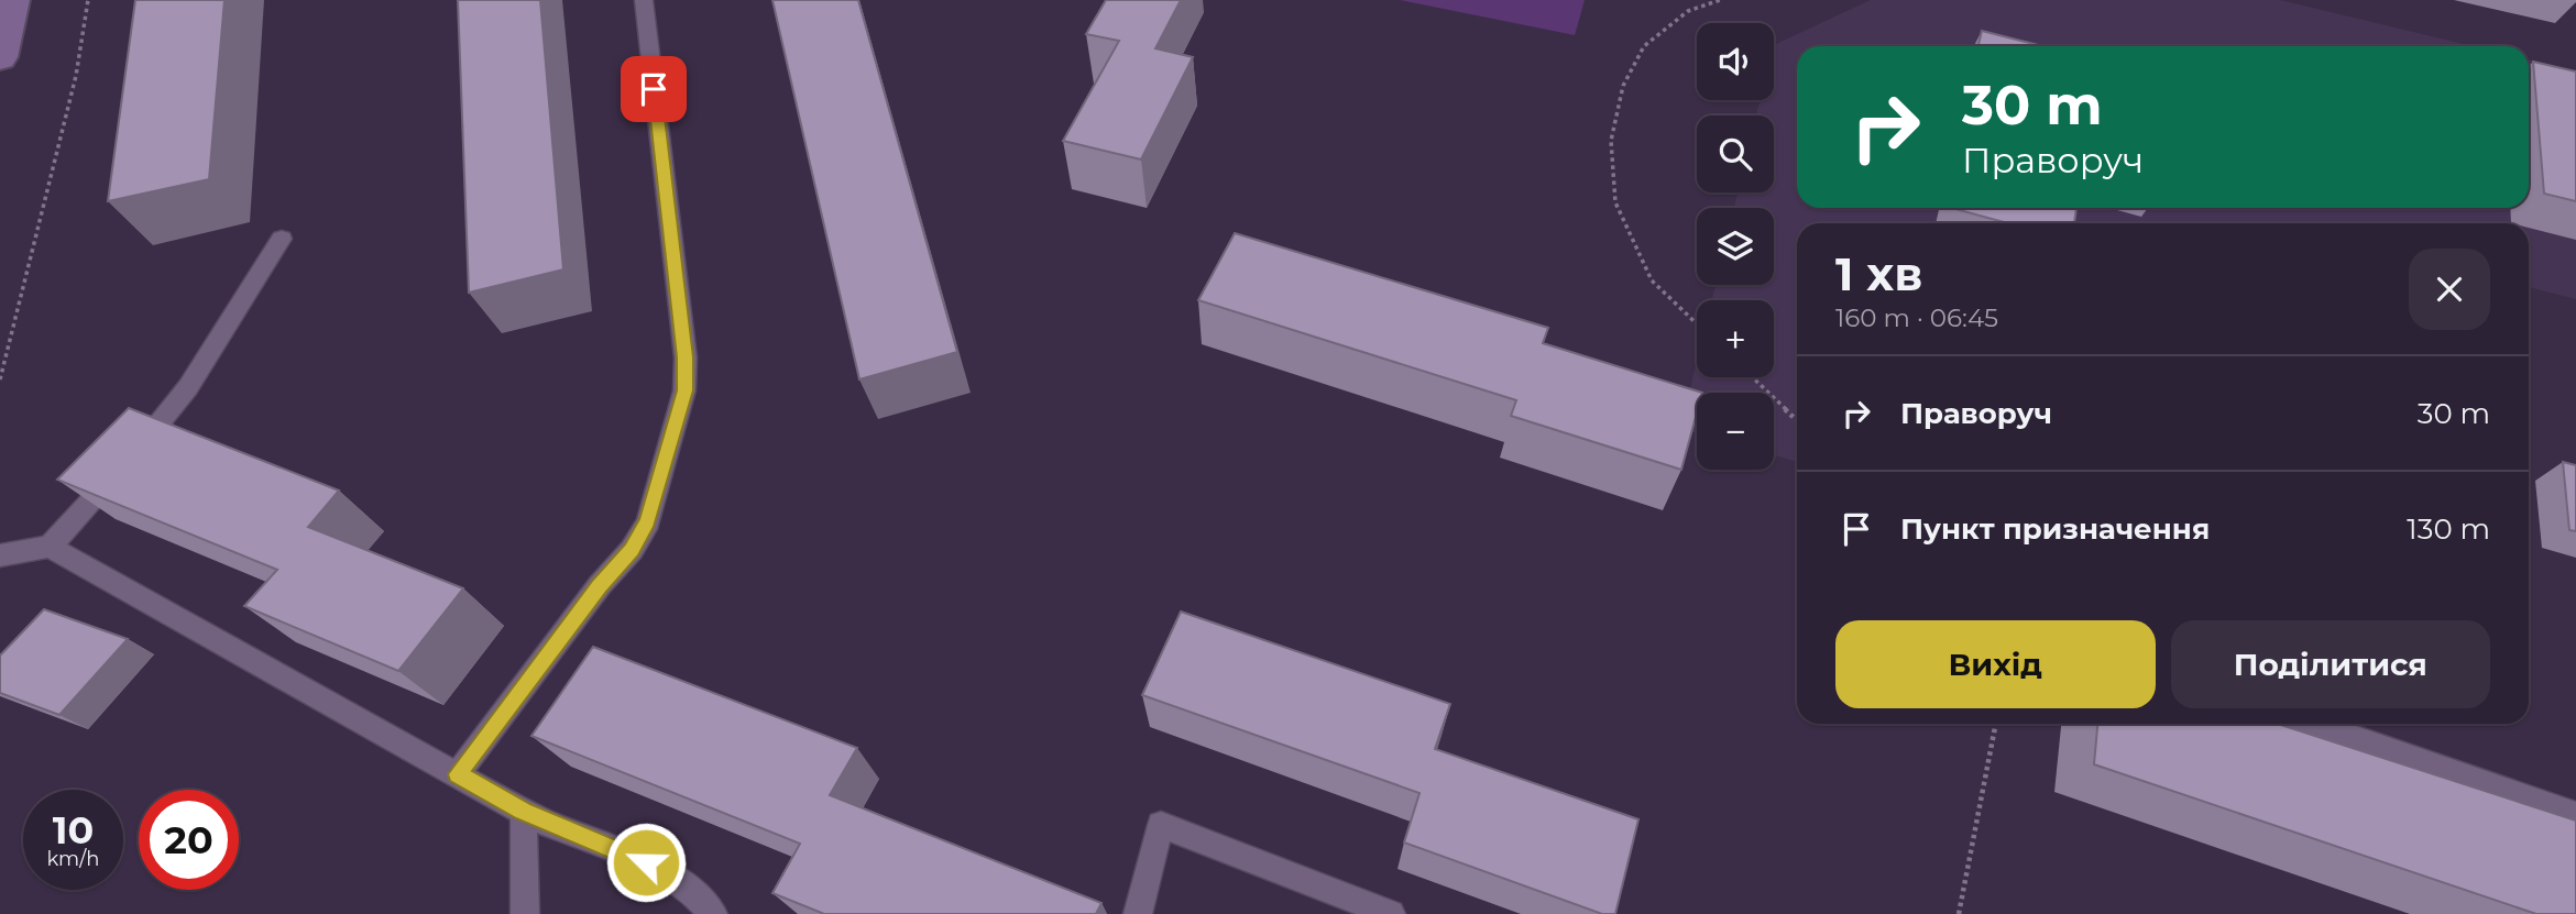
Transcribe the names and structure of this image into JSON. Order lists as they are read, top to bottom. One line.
{"page":{"map_buttons":["+","−"],"turn":["30 m","Праворуч"],"heading":["1 хв","160 m · 06:45"],"list":[{"name":"Праворуч","value":"30 m"},{"name":"Пункт призначення","value":"130 m"}],"buttons":["Вихід","Поділитися"],"speed":"10 km/h","limit":"20"}}
